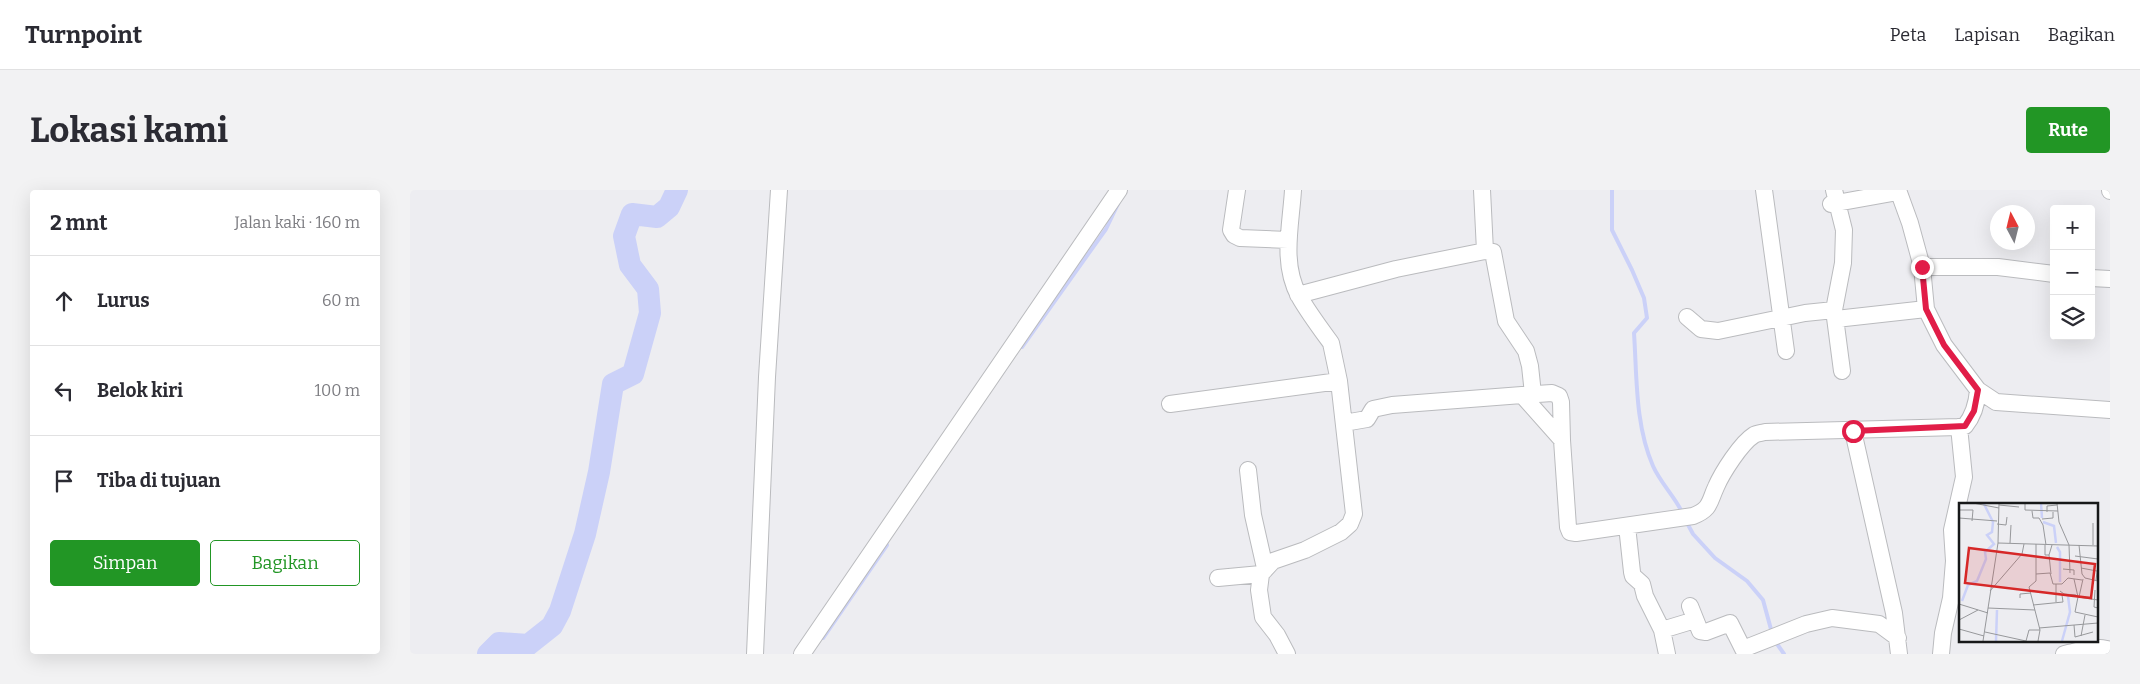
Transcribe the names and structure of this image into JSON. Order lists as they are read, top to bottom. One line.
{"north":"top","page":{"header":"Turnpoint","nav":["Peta","Lapisan","Bagikan"],"buttons":["Rute",["Simpan","Bagikan"]],"title":"Lokasi kami","heading":["2 mnt","Jalan kaki · 160 m"],"map_buttons":["+","−"],"list":[["Lurus","60 m"],["Belok kiri","100 m"],"Tiba di tujuan"]}}
